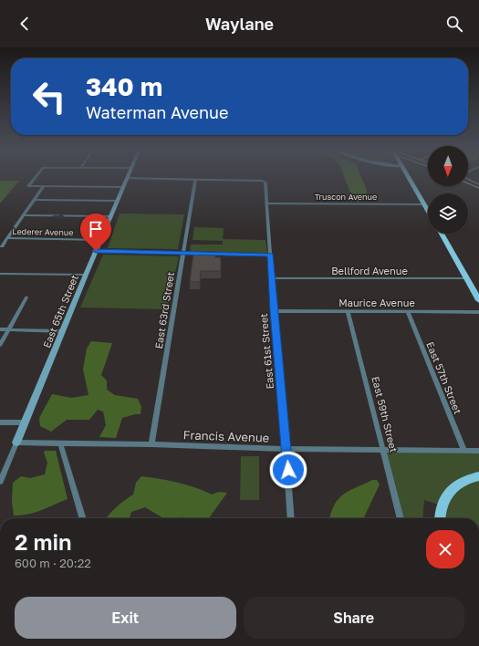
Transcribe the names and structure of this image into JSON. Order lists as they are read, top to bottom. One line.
{"streets":{"street":["Truscon Avenue","Lederer Avenue","Bellford Avenue","Maurice Avenue","East 63rd Street","East 65th Street","East 61st Street","East 57th Street","East 59th Street","Francis Avenue"]},"crossings":[["Truscon Avenue","East 61st Street"],["Lederer Avenue","East 65th Street"],["Bellford Avenue","East 61st Street"],["Maurice Avenue","East 61st Street"],["Maurice Avenue","East 57th Street"],["Maurice Avenue","East 59th Street"],["East 63rd Street","East 61st Street"],["East 63rd Street","Francis Avenue"],["East 65th Street","Francis Avenue"],["East 61st Street","Francis Avenue"],["East 57th Street","Francis Avenue"],["East 59th Street","Francis Avenue"]],"north":"bottom","page":{"header":"Waylane","turn":["340 m","Waterman Avenue"],"heading":["2 min","600 m · 20:22"],"buttons":["Exit","Share"]}}
